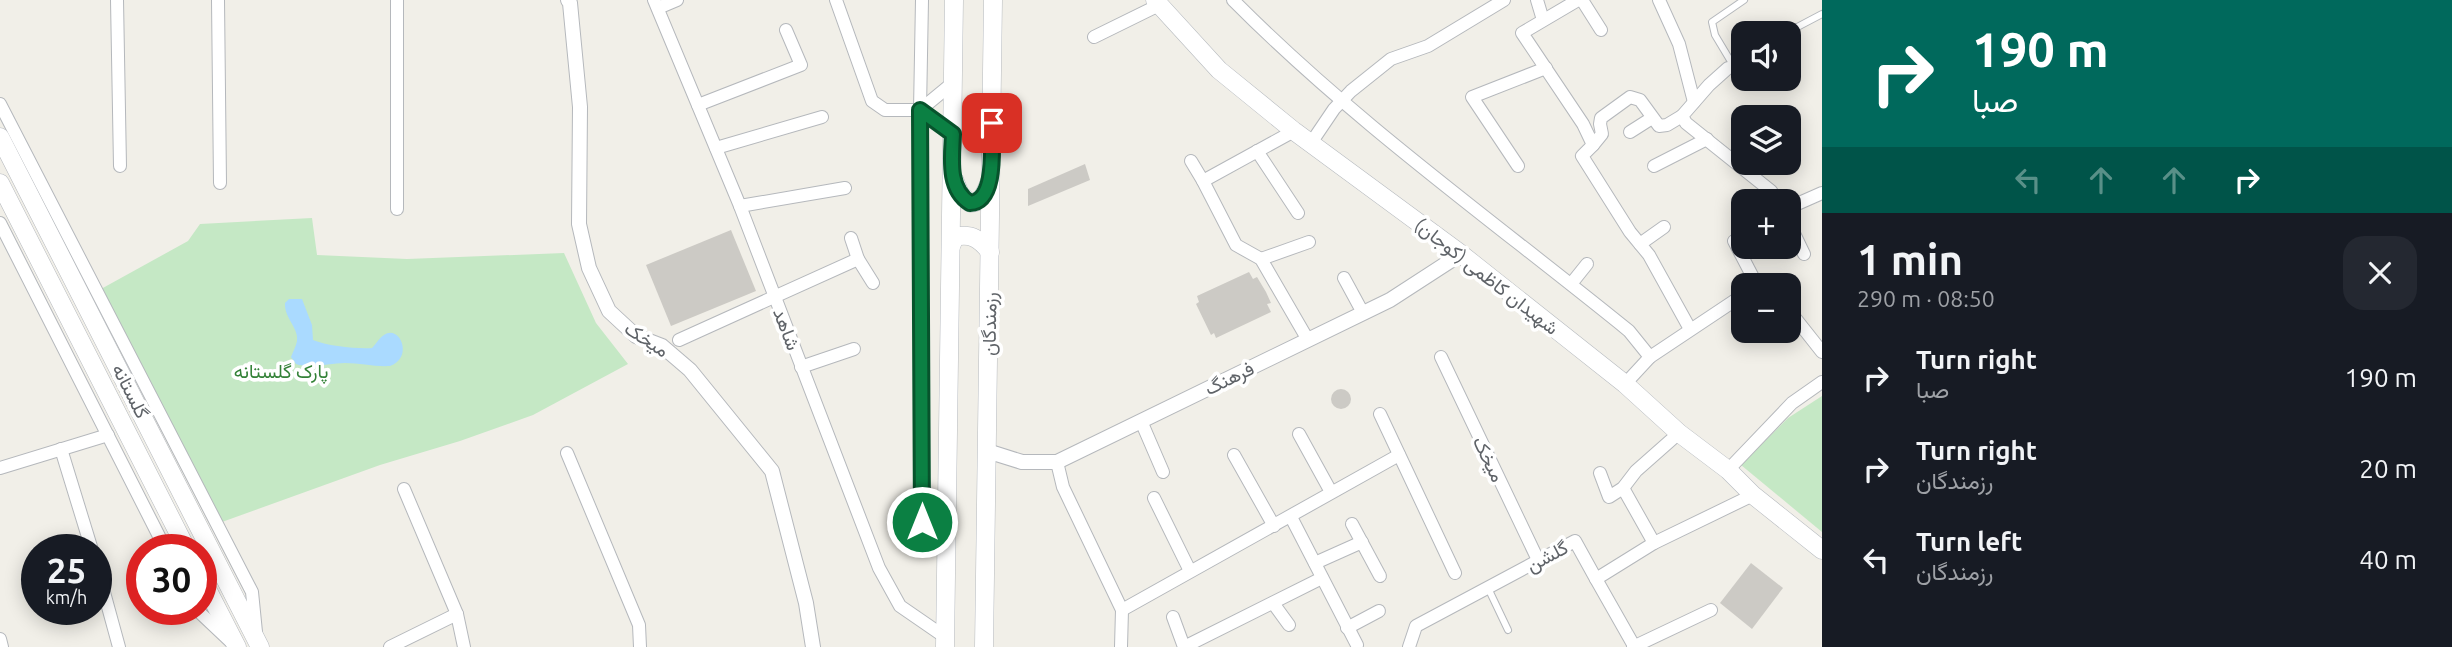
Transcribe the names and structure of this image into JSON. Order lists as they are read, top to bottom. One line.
{"streets":{"main road":["شهیدان کاظمی (کوجان)","رزمندگان","گلستانه"],"street":["شاهد","میخک","فرهنگ","گلشن"]},"crossings":[["شهیدان کاظمی (کوجان)","فرهنگ"],["رزمندگان","شاهد"],["رزمندگان","فرهنگ"],["میخک","گلشن"]],"parks":["پارک گلستانه"],"page":{"turn":["190 m","صبا"],"map_buttons":["+","−"],"heading":["1 min","290 m · 08:50"],"list":[{"name":"Turn right","note":"صبا","value":"190 m"},{"name":"Turn right","note":"رزمندگان","value":"20 m"},{"name":"Turn left","note":"رزمندگان","value":"40 m"}],"speed":"25 km/h","limit":"30"}}
